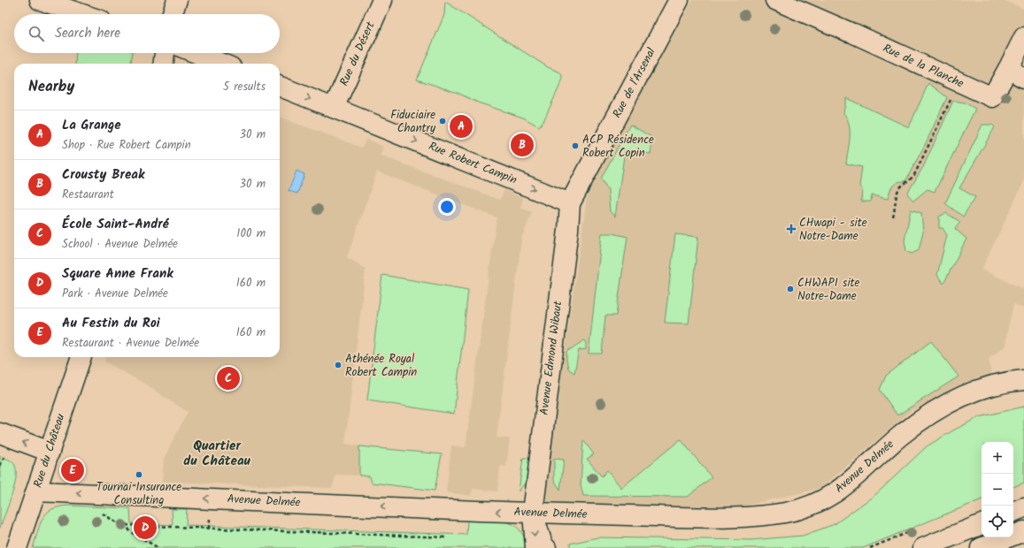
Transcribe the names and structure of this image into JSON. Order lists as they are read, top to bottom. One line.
{"streets":{"street":["Rue du Désert","Rue de la Planche","Rue de l'Arsenal","Rue Robert Campin","Avenue Edmond Wibaut","Rue du Château","Avenue Delmée"]},"crossings":[["Rue du Désert","Rue Robert Campin"],["Rue de l'Arsenal","Rue Robert Campin"],["Rue de l'Arsenal","Avenue Edmond Wibaut"],["Rue Robert Campin","Avenue Edmond Wibaut"],["Avenue Edmond Wibaut","Avenue Delmée"],["Rue du Château","Avenue Delmée"]],"one_way":["Rue Robert Campin","Avenue Delmée"],"districts":["Quartier du Château"],"places":{"other":["Fiduciaire Chantry","ACP Résidence Robert Copin","CHWAPI site Notre-Dame","Athénée Royal Robert Campin","Tournai Insurance Consulting"],"health":["CHwapi - site Notre-Dame"]},"page":{"search":"Search here","heading":["Nearby","5 results"],"list":[{"mark":"A","name":"La Grange","note":"Shop · Rue Robert Campin","value":"30 m"},{"mark":"B","name":"Crousty Break","note":"Restaurant","value":"30 m"},{"mark":"C","name":"École Saint-André","note":"School · Avenue Delmée","value":"100 m"},{"mark":"D","name":"Square Anne Frank","note":"Park · Avenue Delmée","value":"160 m"},{"mark":"E","name":"Au Festin du Roi","note":"Restaurant · Avenue Delmée","value":"160 m"}],"pins":["A","B","C","E","D"],"map_buttons":["+","−"]}}
